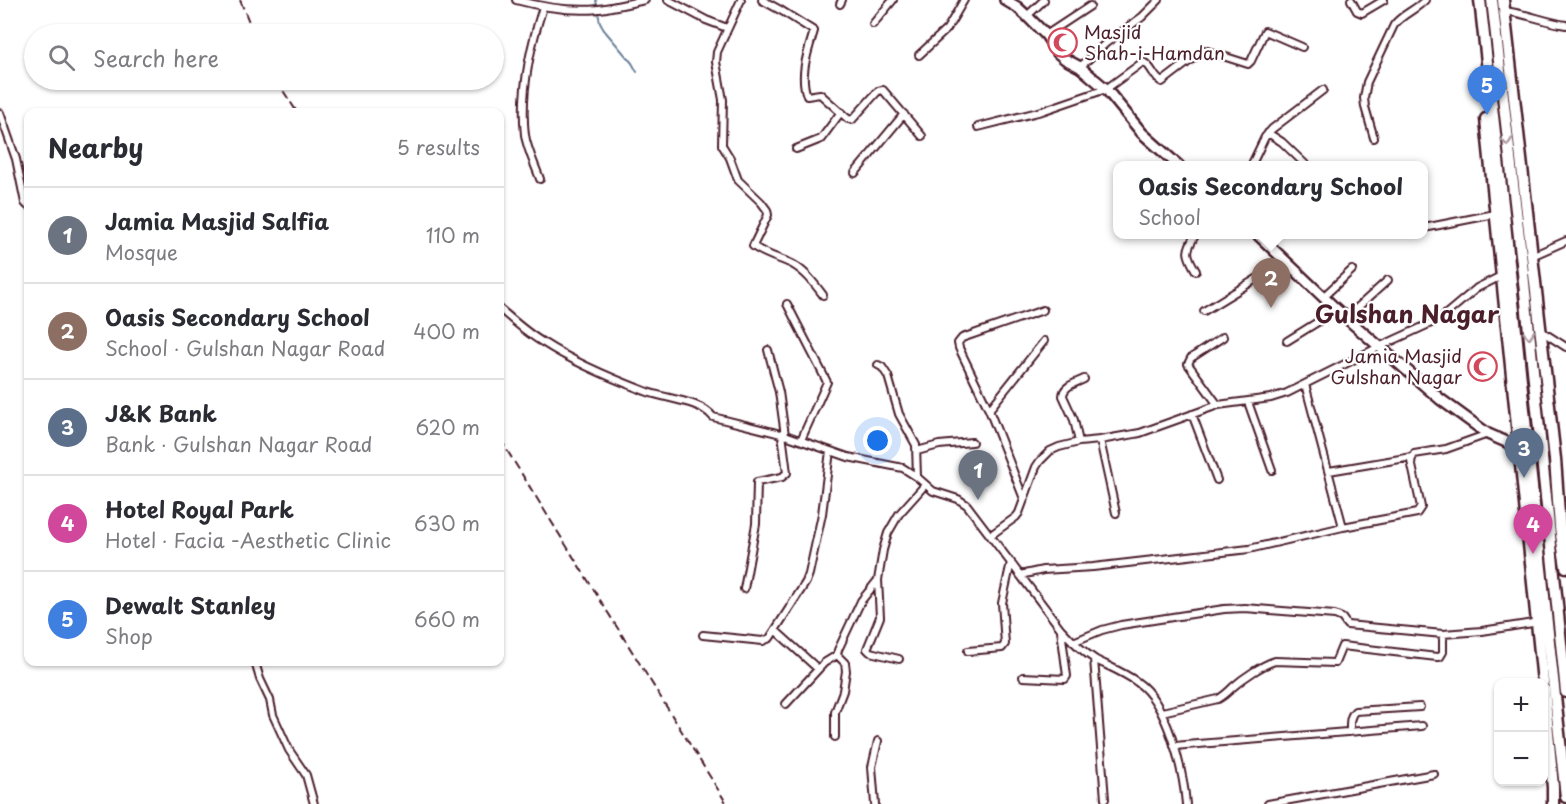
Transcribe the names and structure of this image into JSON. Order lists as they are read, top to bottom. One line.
{"districts":["Gulshan Nagar"],"places":{"mosque":["Masjid Shah-i-Hamdan","Jamia Masjid Gulshan Nagar"]},"page":{"search":"Search here","pins":["5","2","3","1","4"],"heading":["Nearby","5 results"],"popup":["Oasis Secondary School","School"],"list":[{"mark":"1","name":"Jamia Masjid Salfia","note":"Mosque","value":"110 m"},{"mark":"2","name":"Oasis Secondary School","note":"School · Gulshan Nagar Road","value":"400 m"},{"mark":"3","name":"J&K Bank","note":"Bank · Gulshan Nagar Road","value":"620 m"},{"mark":"4","name":"Hotel Royal Park","note":"Hotel · Facia -Aesthetic Clinic","value":"630 m"},{"mark":"5","name":"Dewalt Stanley","note":"Shop","value":"660 m"}],"map_buttons":["+","−"]}}
